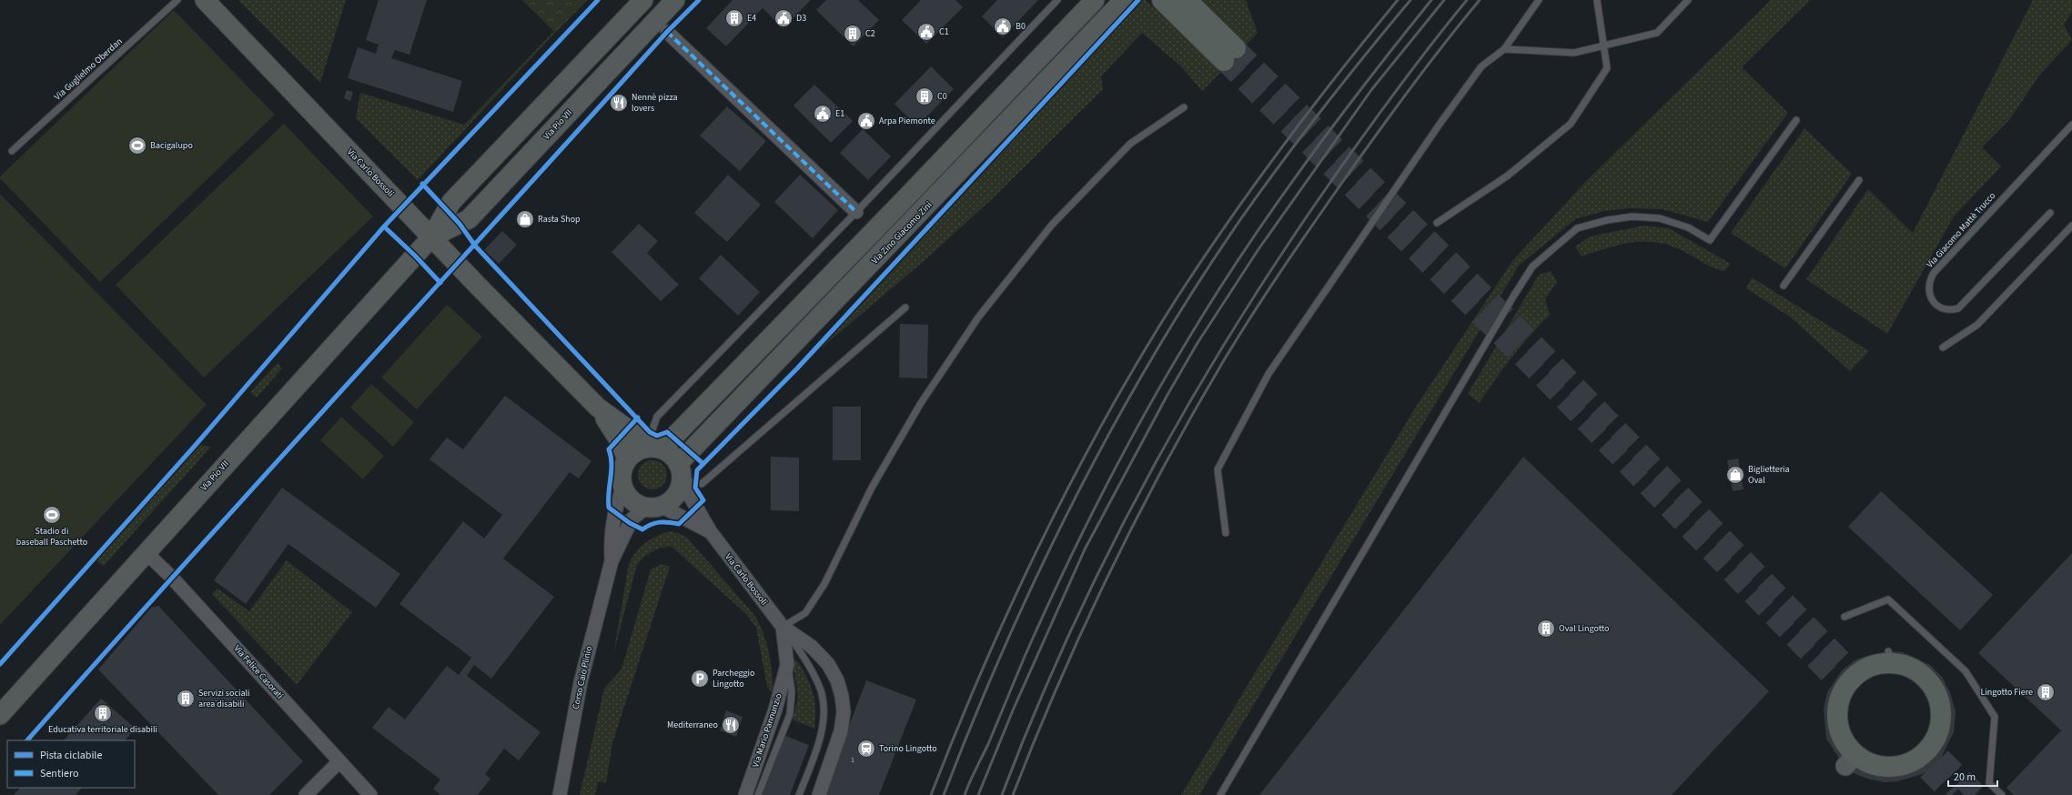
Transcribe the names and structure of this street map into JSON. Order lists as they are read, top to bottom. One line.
{"streets":{"street":["Via Pio VII","Via Carlo Bossoli","Via Zino Giacomo Zini","Via Felice Casorati","Corso Caio Plinio","Via Mario Pannunzio"],"lane":["Via Guglielmo Oberdan","Via Giacomo Mattè Trucco"]},"crossings":[["Via Pio VII","Via Carlo Bossoli"],["Via Pio VII","Via Felice Casorati"],["Via Carlo Bossoli","Via Zino Giacomo Zini"],["Via Carlo Bossoli","Corso Caio Plinio"],["Via Carlo Bossoli","Via Mario Pannunzio"],["Via Zino Giacomo Zini","Corso Caio Plinio"]],"places":{"building":["E4","C2","C0","Oval Lingotto","Lingotto Fiere","Servizi sociali area disabili","Educativa territoriale disabili"],"public building":["D3","B0","C1","E1","Arpa Piemonte"],"restaurant":["Nennè pizza lovers","Mediterraneo"],"sports":["Bacigalupo","Stadio di baseball Paschetto"],"shop":["Rasta Shop","Biglietteria Oval"],"parking":["Parcheggio Lingotto"],"station":["Torino Lingotto"]},"house_numbers":["1"],"legend":["Pista ciclabile","Sentiero"],"scale_bar":"20 m"}
